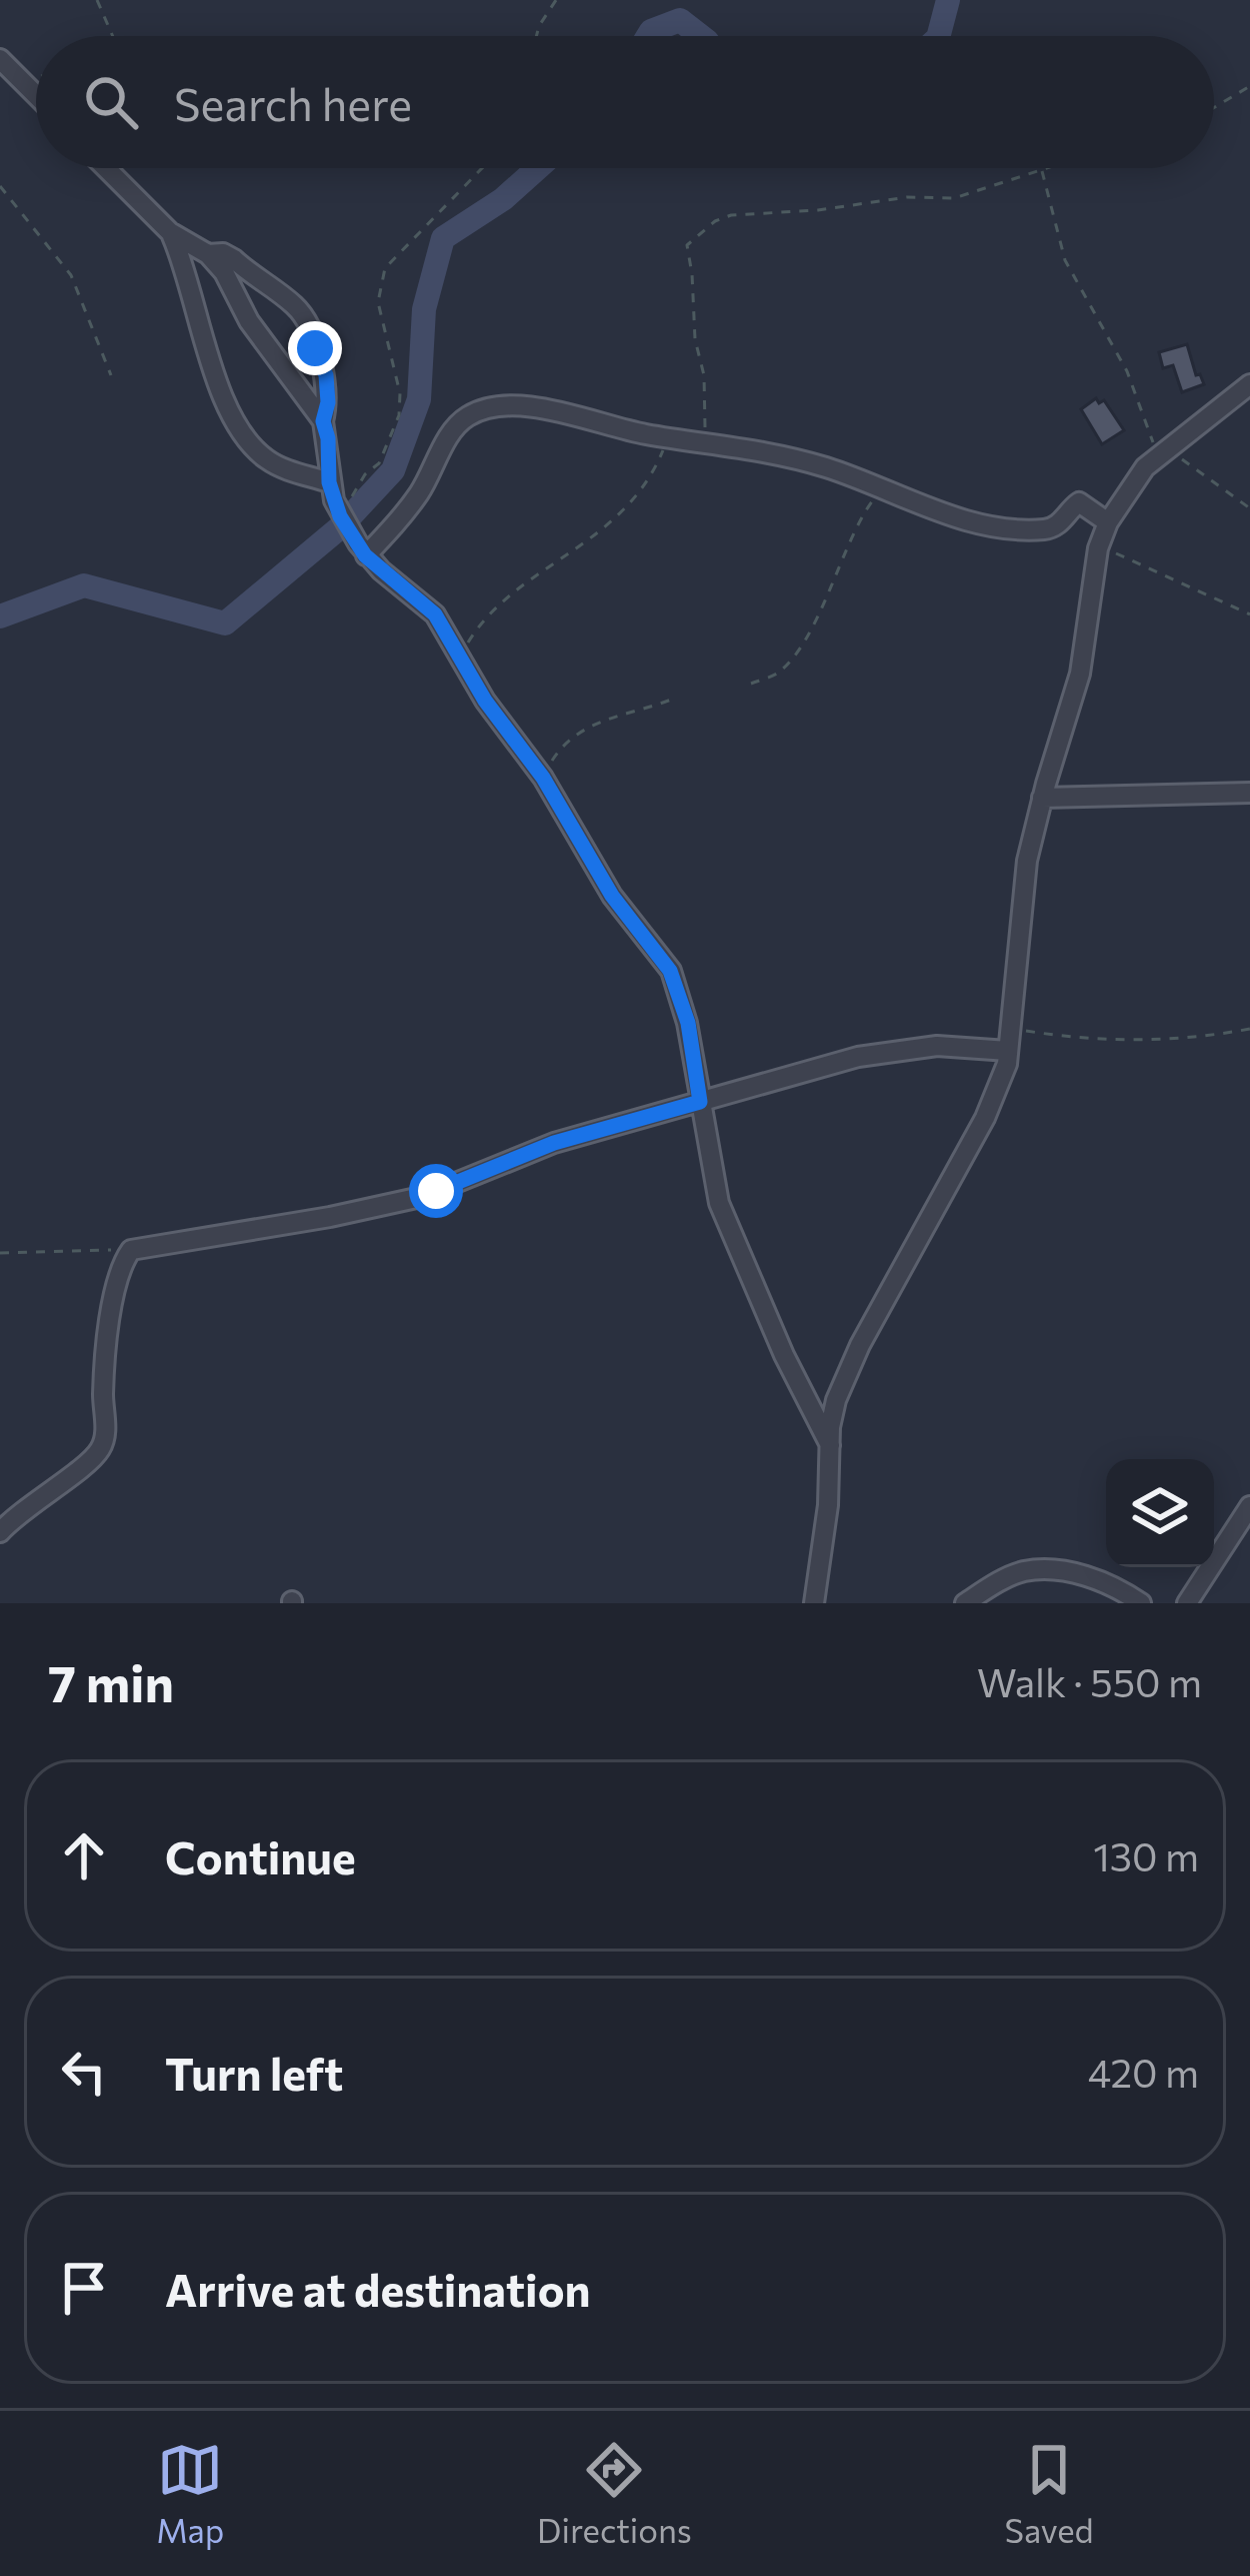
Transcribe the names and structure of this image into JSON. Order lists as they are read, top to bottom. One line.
{"page":{"search":"Search here","heading":["7 min","Walk · 550 m"],"list":[["Continue","130 m"],["Turn left","420 m"],"Arrive at destination"],"nav":["Map","Directions","Saved"]}}
